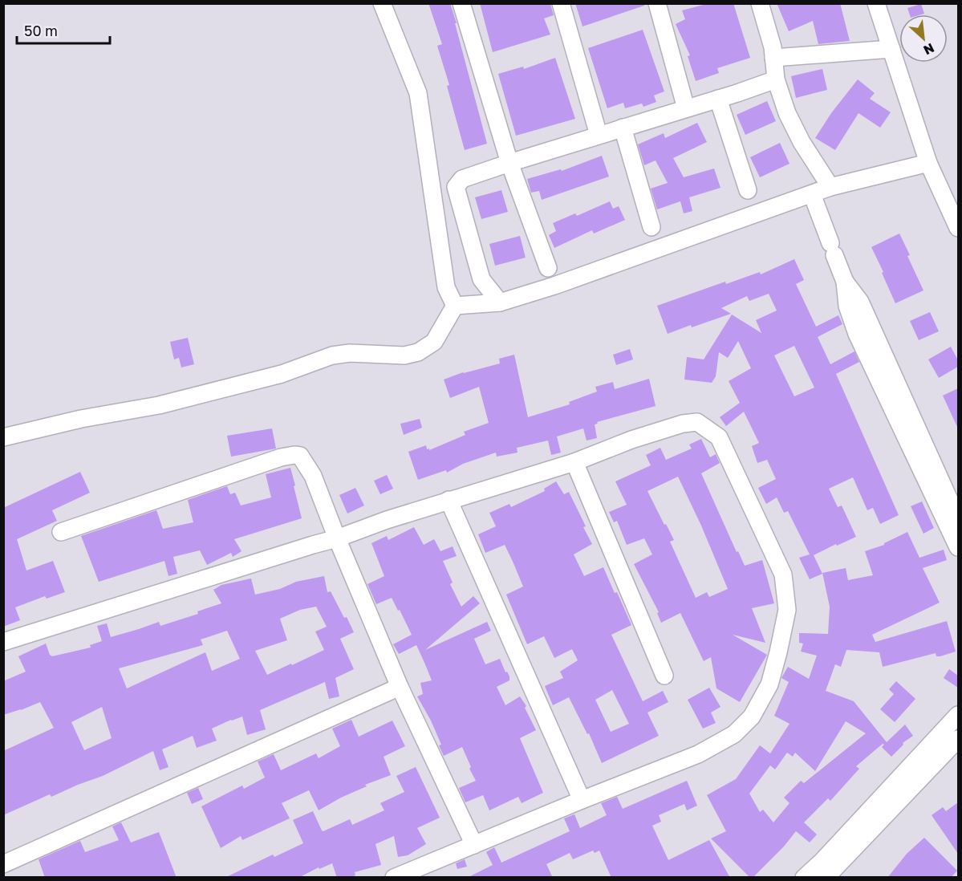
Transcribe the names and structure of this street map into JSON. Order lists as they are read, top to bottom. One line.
{"scale_bar":"50 m","north":"bottom right"}
